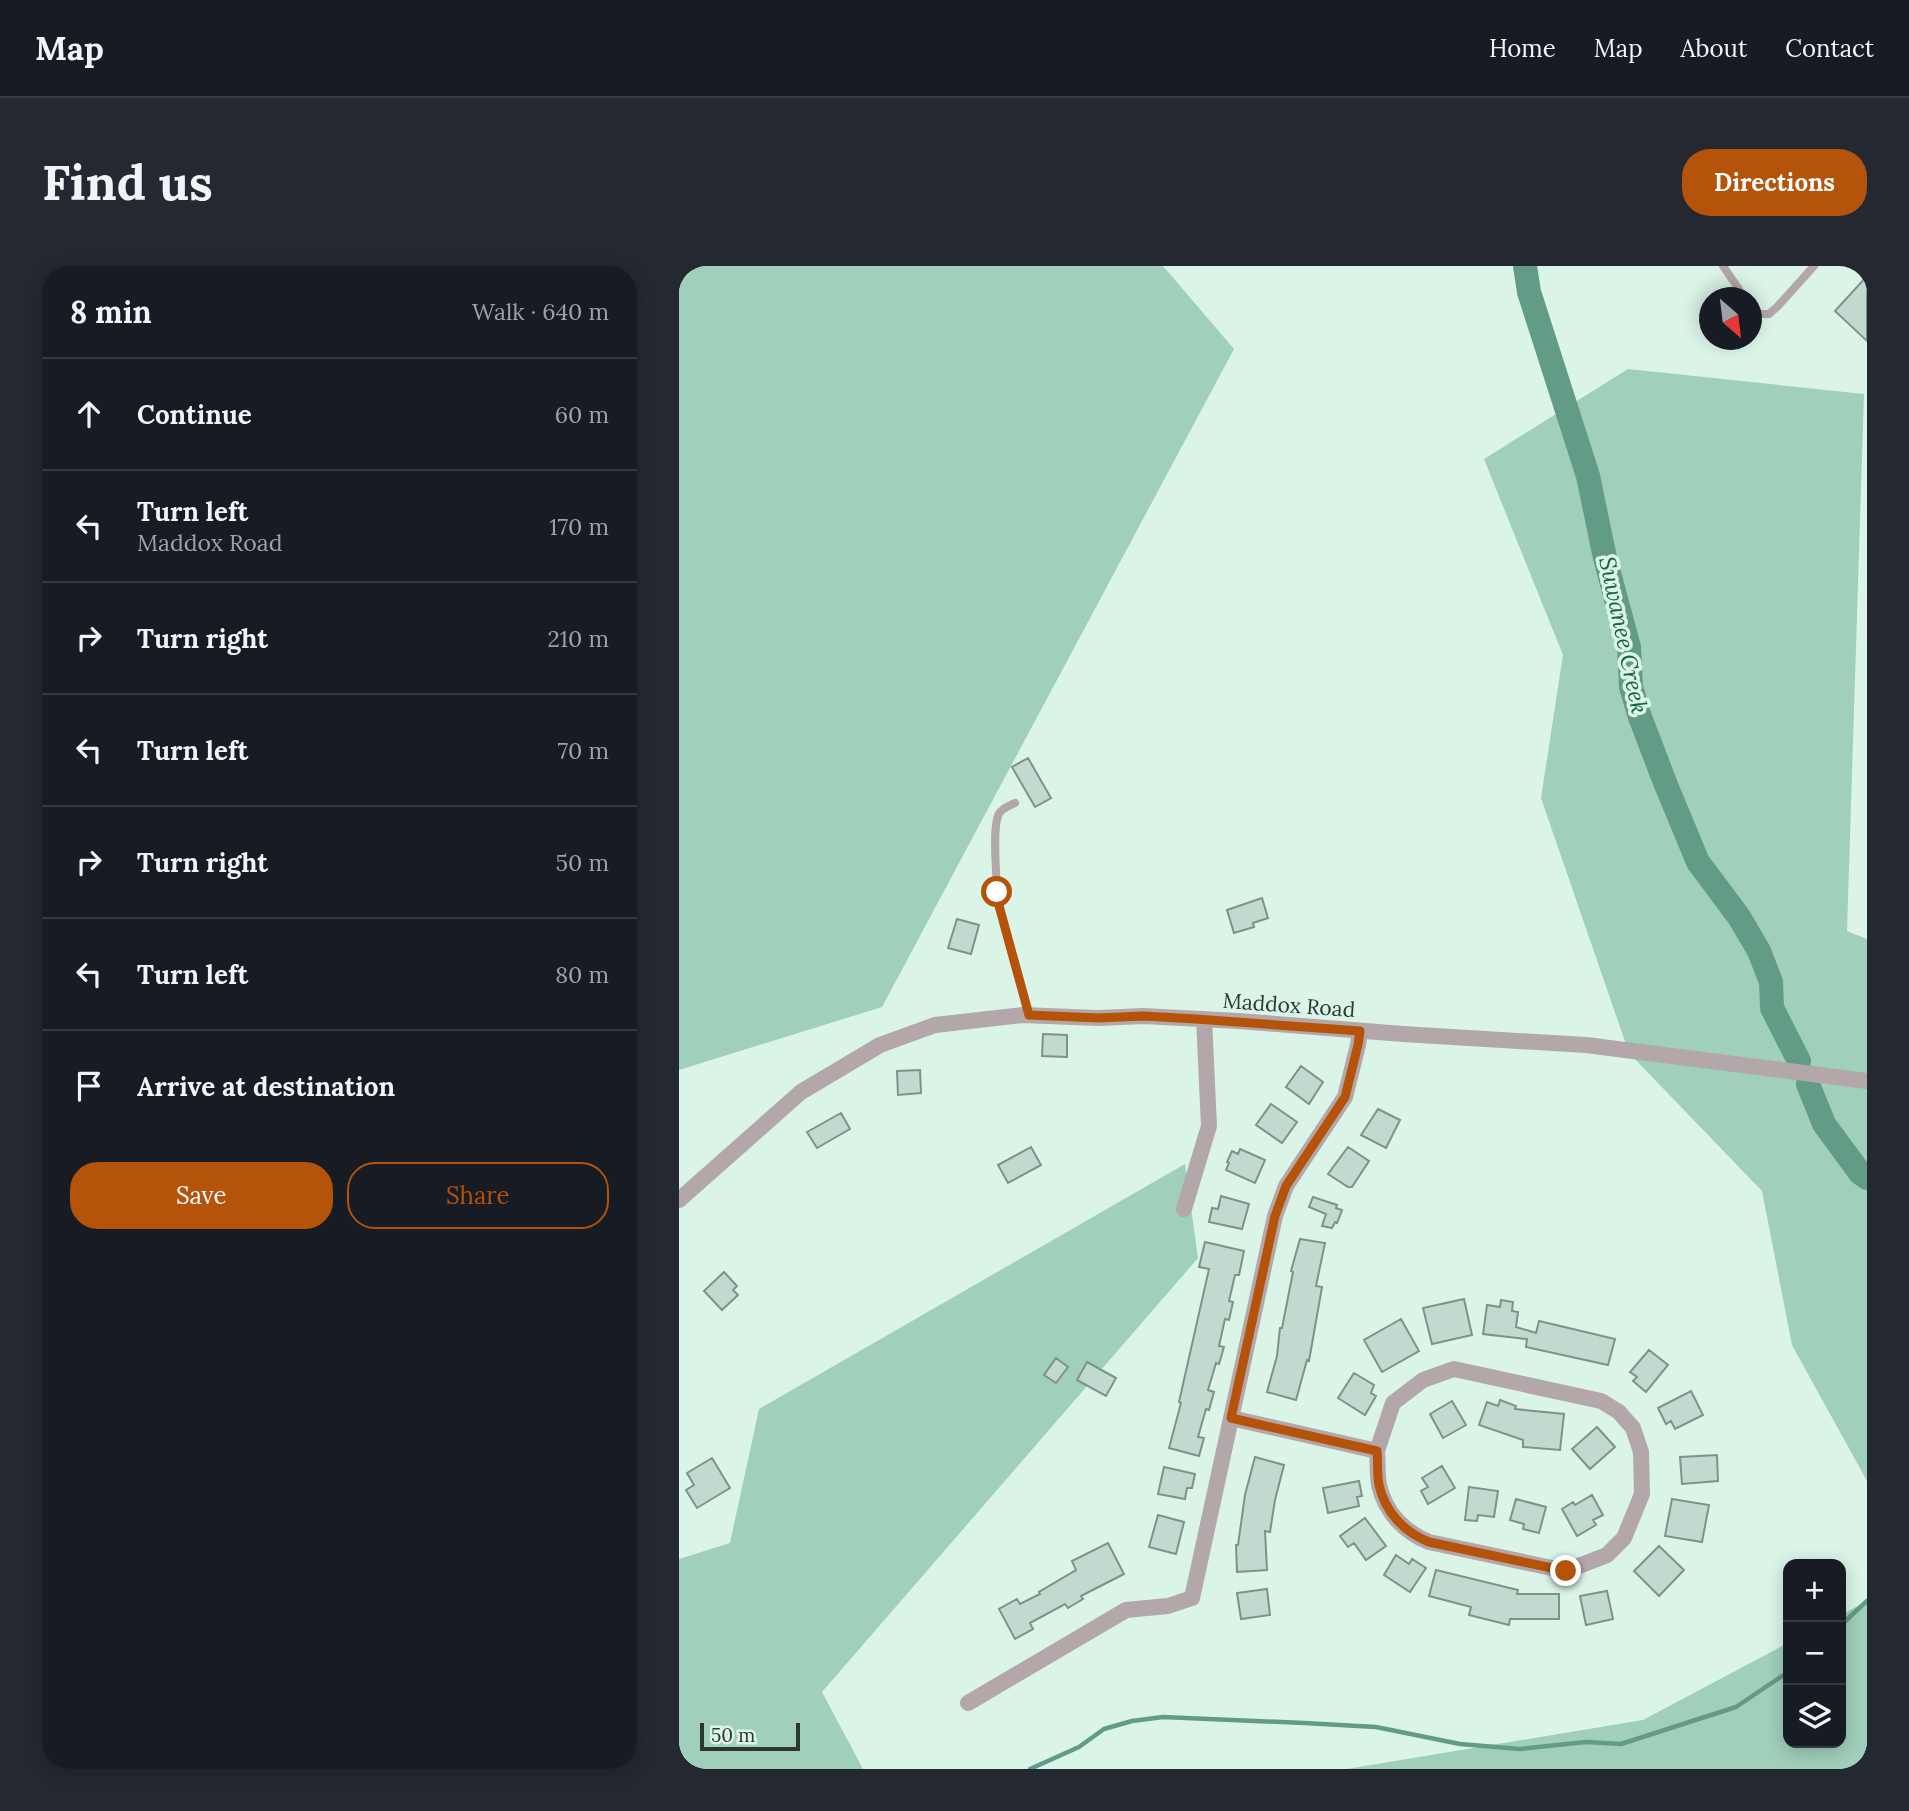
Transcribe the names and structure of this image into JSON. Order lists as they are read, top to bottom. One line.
{"streets":{"street":["Maddox Road"]},"water":["Suwanee Creek"],"scale_bar":"50 m","north":"bottom right","page":{"header":"Map","nav":["Home","Map","About","Contact"],"buttons":["Directions",["Save","Share"]],"title":"Find us","heading":["8 min","Walk · 640 m"],"list":[["Continue","60 m"],["Turn left","Maddox Road","170 m"],["Turn right","210 m"],["Turn left","70 m"],["Turn right","50 m"],["Turn left","80 m"],"Arrive at destination"],"map_buttons":["+","−"],"scale":"50 m"}}
